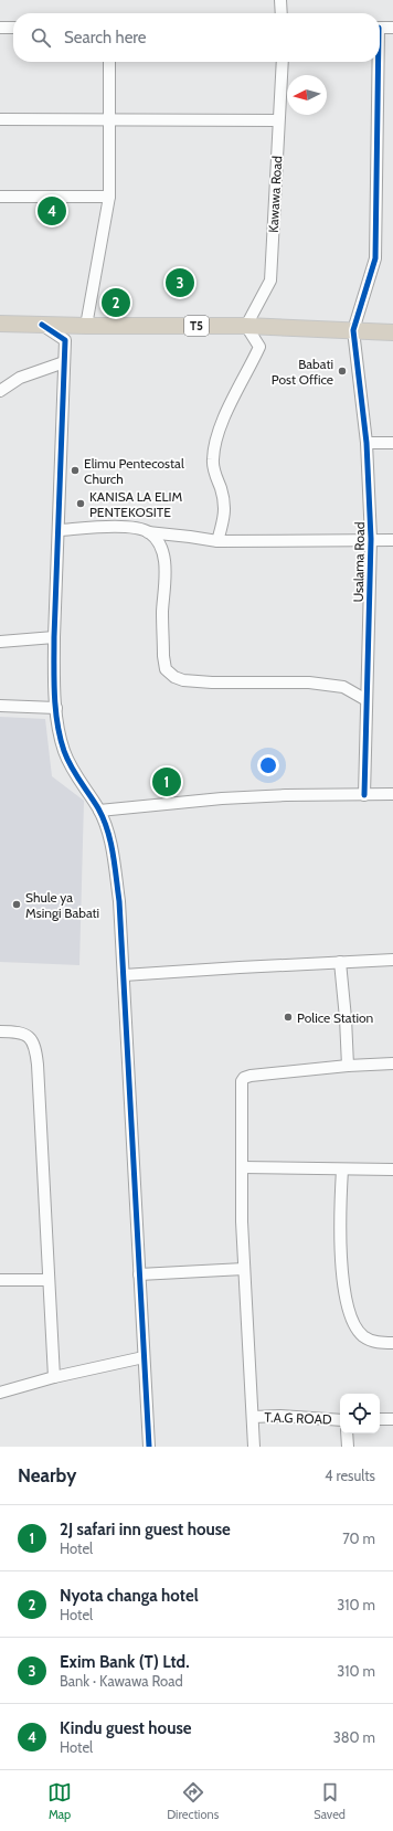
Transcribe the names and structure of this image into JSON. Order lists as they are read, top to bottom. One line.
{"streets":{"highway":["T5"],"street":["Kawawa Road","Usalama Road","T.A.G ROAD"]},"crossings":[["Kawawa Road","T5"],["T5","Usalama Road"]],"places":["Babati Post Office","Elimu Pentecostal Church","KANISA LA ELIM PENTEKOSITE","Shule ya Msingi Babati","Police Station"],"north":"left","page":{"search":"Search here","pins":["4","3","2","1"],"heading":["Nearby","4 results"],"list":[{"mark":"1","name":"2J safari inn guest house","note":"Hotel","value":"70 m"},{"mark":"2","name":"Nyota changa hotel","note":"Hotel","value":"310 m"},{"mark":"3","name":"Exim Bank (T) Ltd.","note":"Bank · Kawawa Road","value":"310 m"},{"mark":"4","name":"Kindu guest house","note":"Hotel","value":"380 m"}],"nav":["Map","Directions","Saved"]}}
